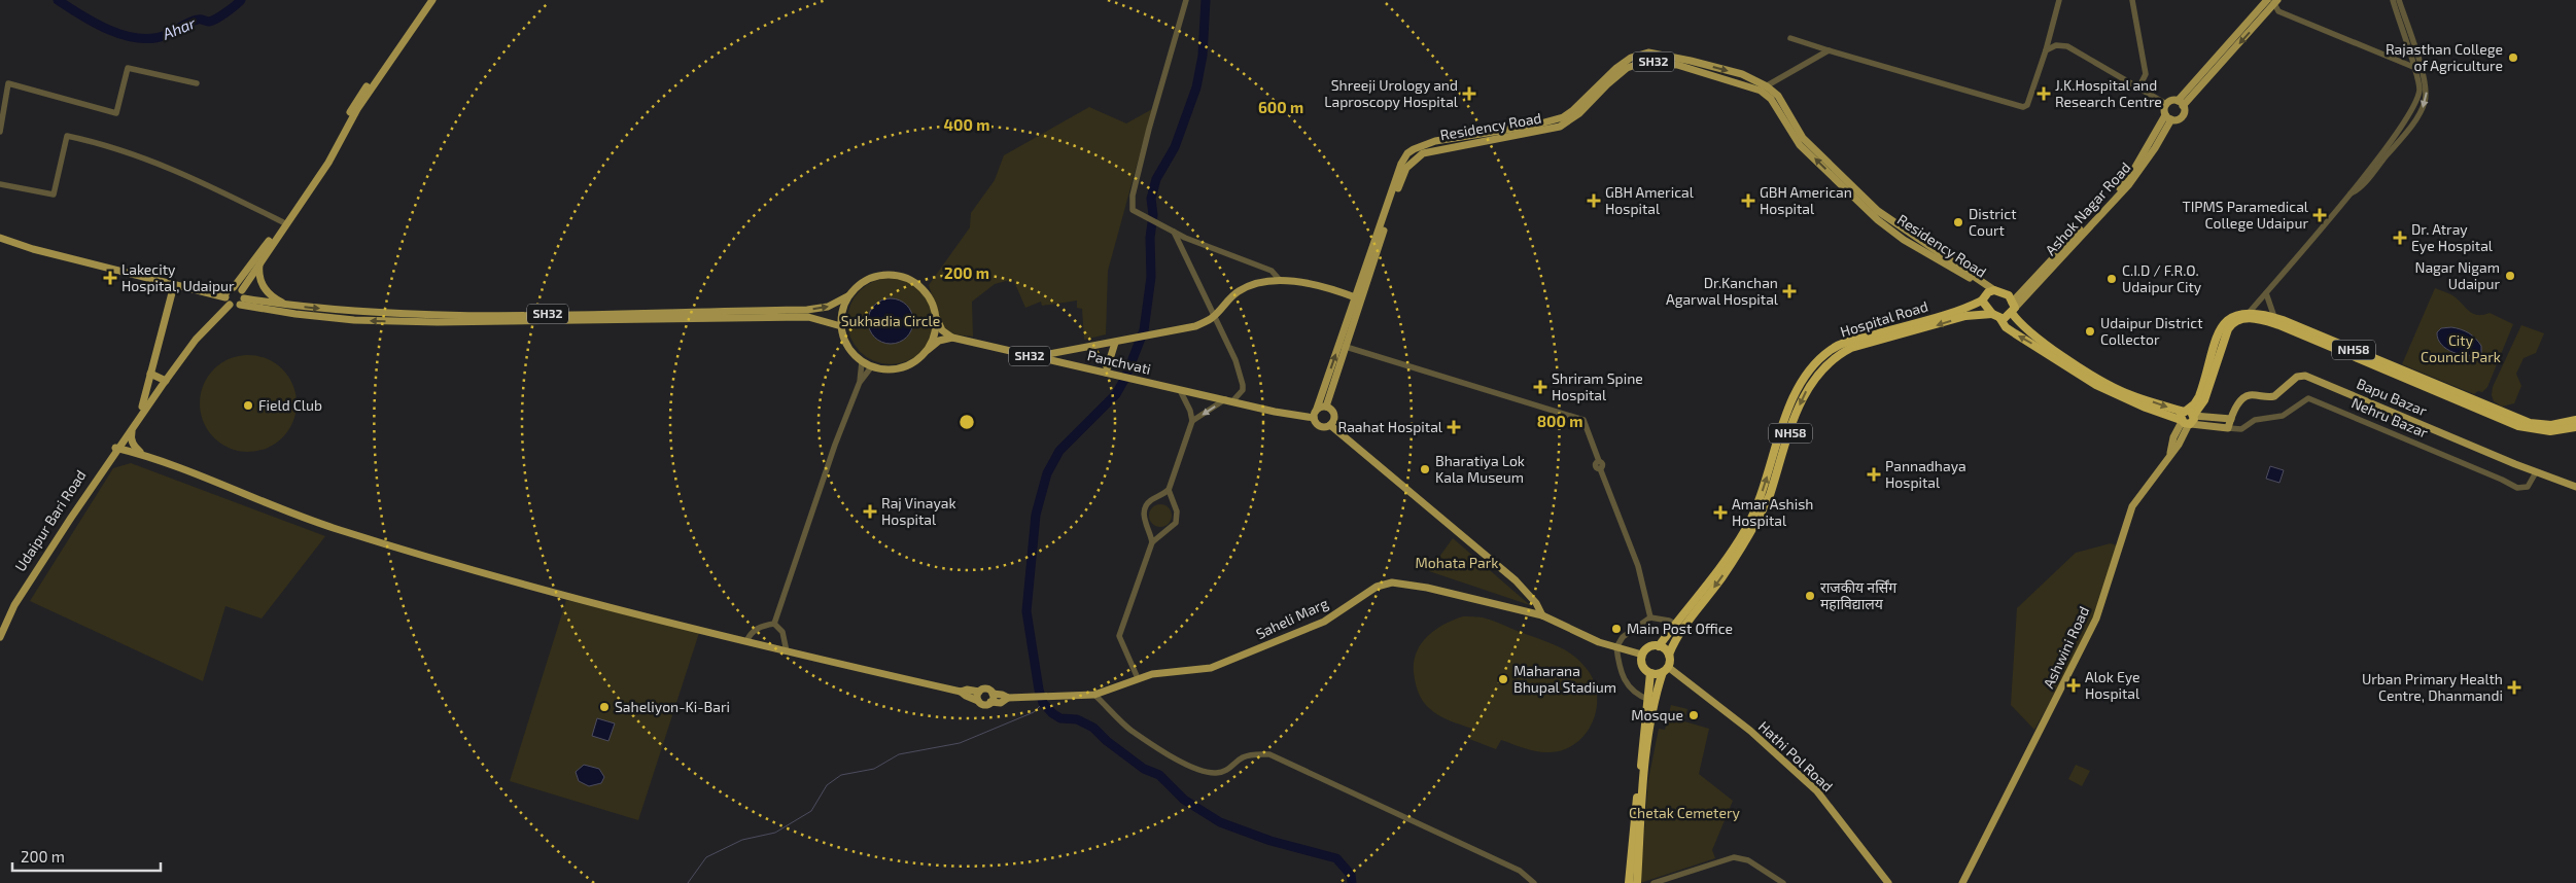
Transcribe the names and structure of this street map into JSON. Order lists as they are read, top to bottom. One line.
{"streets":{"highway":["Hospital Road","NH58"],"main road":["SH32","Residency Road","Panchvati","Bapu Bazar","Udaipur Bari Road","Saheli Marg","Ashwini Road","Hathi Pol Road"],"street":["Nehru Bazar"]},"crossings":[["SH32","Residency Road"],["SH32","Panchvati"],["Residency Road","Hospital Road"],["Residency Road","NH58"],["Hospital Road","NH58"],["Hospital Road","Saheli Marg"],["Hospital Road","Hathi Pol Road"],["NH58","Saheli Marg"],["NH58","Ashwini Road"],["NH58","Hathi Pol Road"],["Bapu Bazar","Nehru Bazar"],["Saheli Marg","Hathi Pol Road"]],"water":["Ahar"],"parks":["Sukhadia Circle","City Council Park","Mohata Park","Chetak Cemetery"],"places":{"other":["Rajasthan College of Agriculture","District Court","Nagar Nigam Udaipur","C.I.D / F.R.O. Udaipur City","Udaipur District Collector","Field Club","Bharatiya Lok Kala Museum","राजकीय नर्सिंग महाविद्यालय","Main Post Office","Maharana Bhupal Stadium","Saheliyon-Ki-Bari","Mosque"],"health":["Shreeji Urology and Laproscopy Hospital","J.K.Hospital and Research Centre","GBH Americal Hospital","GBH American Hospital","TIPMS Paramedical College Udaipur","Dr. Atray Eye Hospital","Lakecity Hospital, Udaipur","Dr.Kanchan Agarwal Hospital","Shriram Spine Hospital","Raahat Hospital","Pannadhaya Hospital","Raj Vinayak Hospital","Amar Ashish Hospital","Alok Eye Hospital","Urban Primary Health Centre, Dhanmandi"]},"scale_bar":"200 m","rings":["600 m","400 m","200 m","800 m"]}
